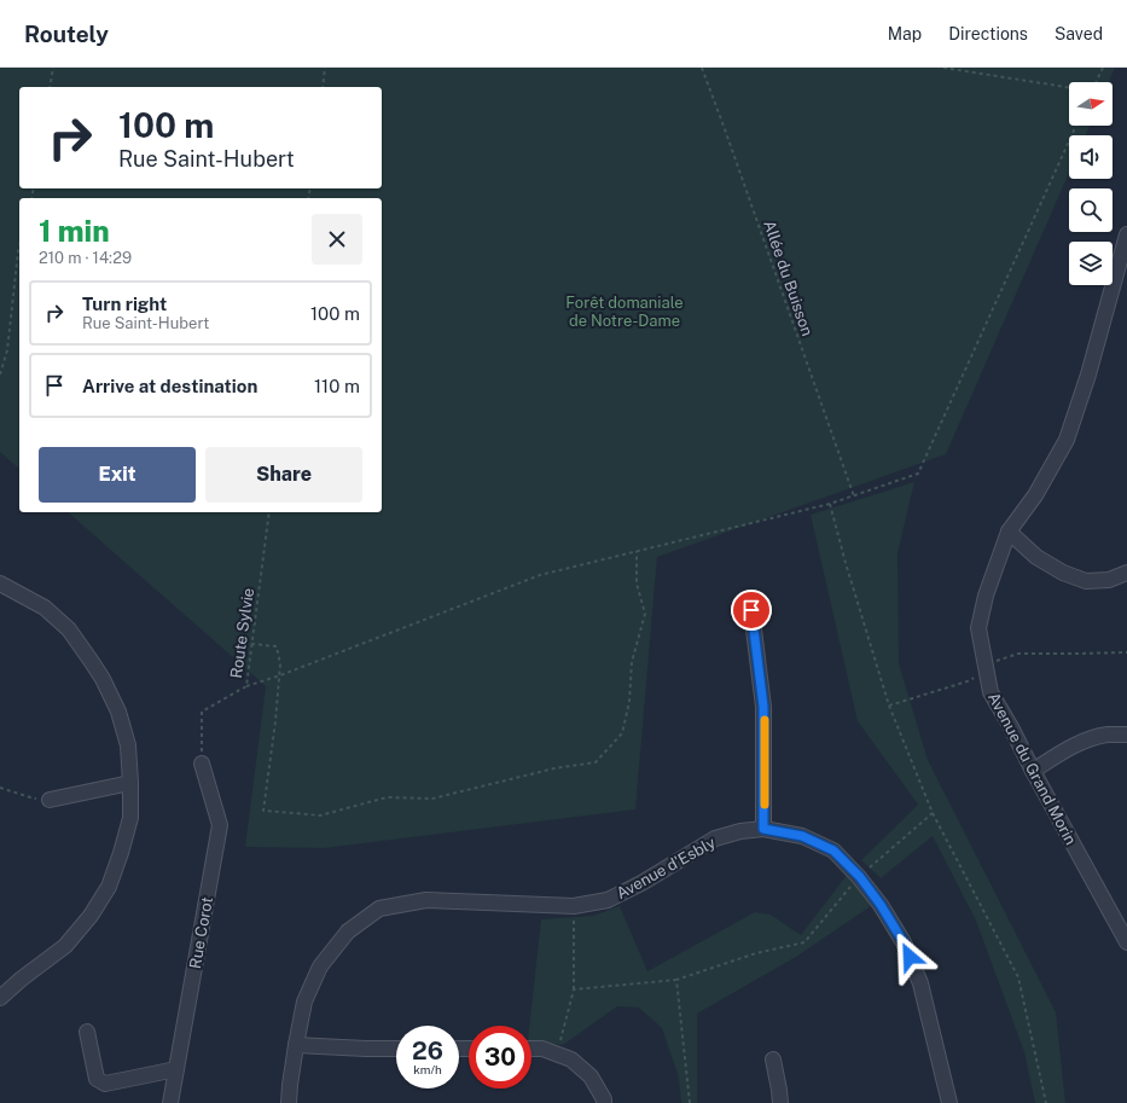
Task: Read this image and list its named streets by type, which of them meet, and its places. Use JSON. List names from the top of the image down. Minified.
{"streets":{"street":["Avenue du Grand Morin","Avenue d'Esbly","Rue Corot"],"path":["Allée du Buisson","Route Sylvie"]},"crossings":[["Route Sylvie","Rue Corot"]],"parks":["Forêt domaniale de Notre-Dame"],"north":"right","page":{"header":"Routely","nav":["Map","Directions","Saved"],"turn":["100 m","Rue Saint-Hubert"],"heading":["1 min","210 m · 14:29"],"list":[{"name":"Turn right","note":"Rue Saint-Hubert","value":"100 m"},{"name":"Arrive at destination","value":"110 m"}],"buttons":["Exit","Share"],"speed":"26 km/h","limit":"30"}}
